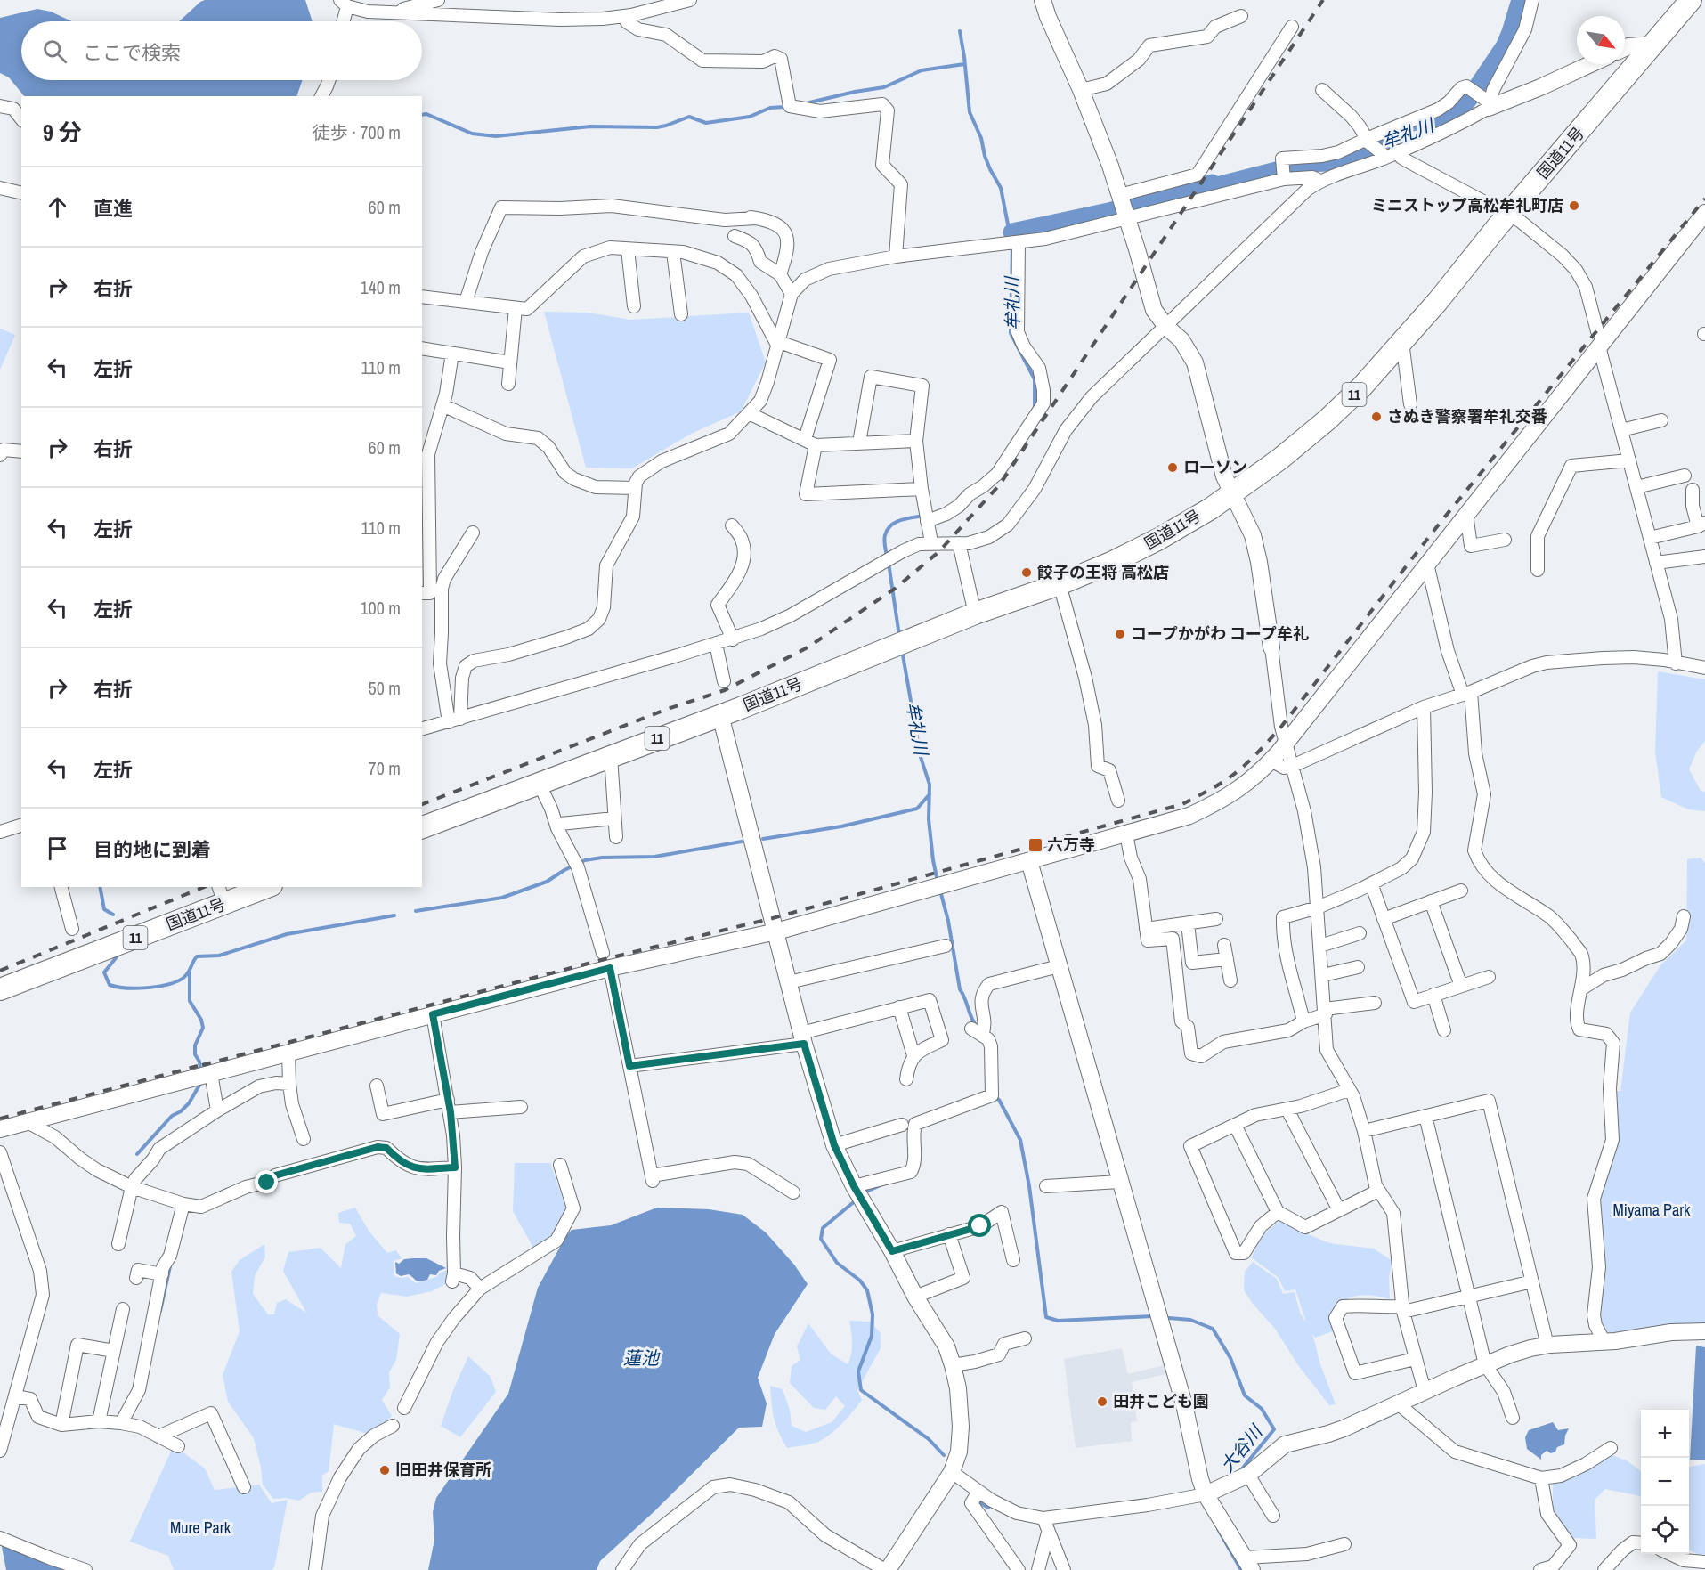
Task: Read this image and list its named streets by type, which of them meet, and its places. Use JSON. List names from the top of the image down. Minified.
{"streets":{"highway":["国道11号","11"]},"water":["牟礼川","蓮池","大谷川"],"parks":["Miyama Park","Mure Park"],"places":{"other":["ミニストップ高松牟礼町店","さぬき警察署牟礼交番","ローソン","餃子の王将 高松店","コープかがわ コープ牟礼","田井こども園","旧田井保育所"],"transit":["六万寺"]},"north":"bottom right","page":{"search":"ここで検索","heading":["9 分","徒歩 · 700 m"],"list":[["直進","60 m"],["右折","140 m"],["左折","110 m"],["右折","60 m"],["左折","110 m"],["左折","100 m"],["右折","50 m"],["左折","70 m"],"目的地に到着"],"map_buttons":["+","−"]}}
